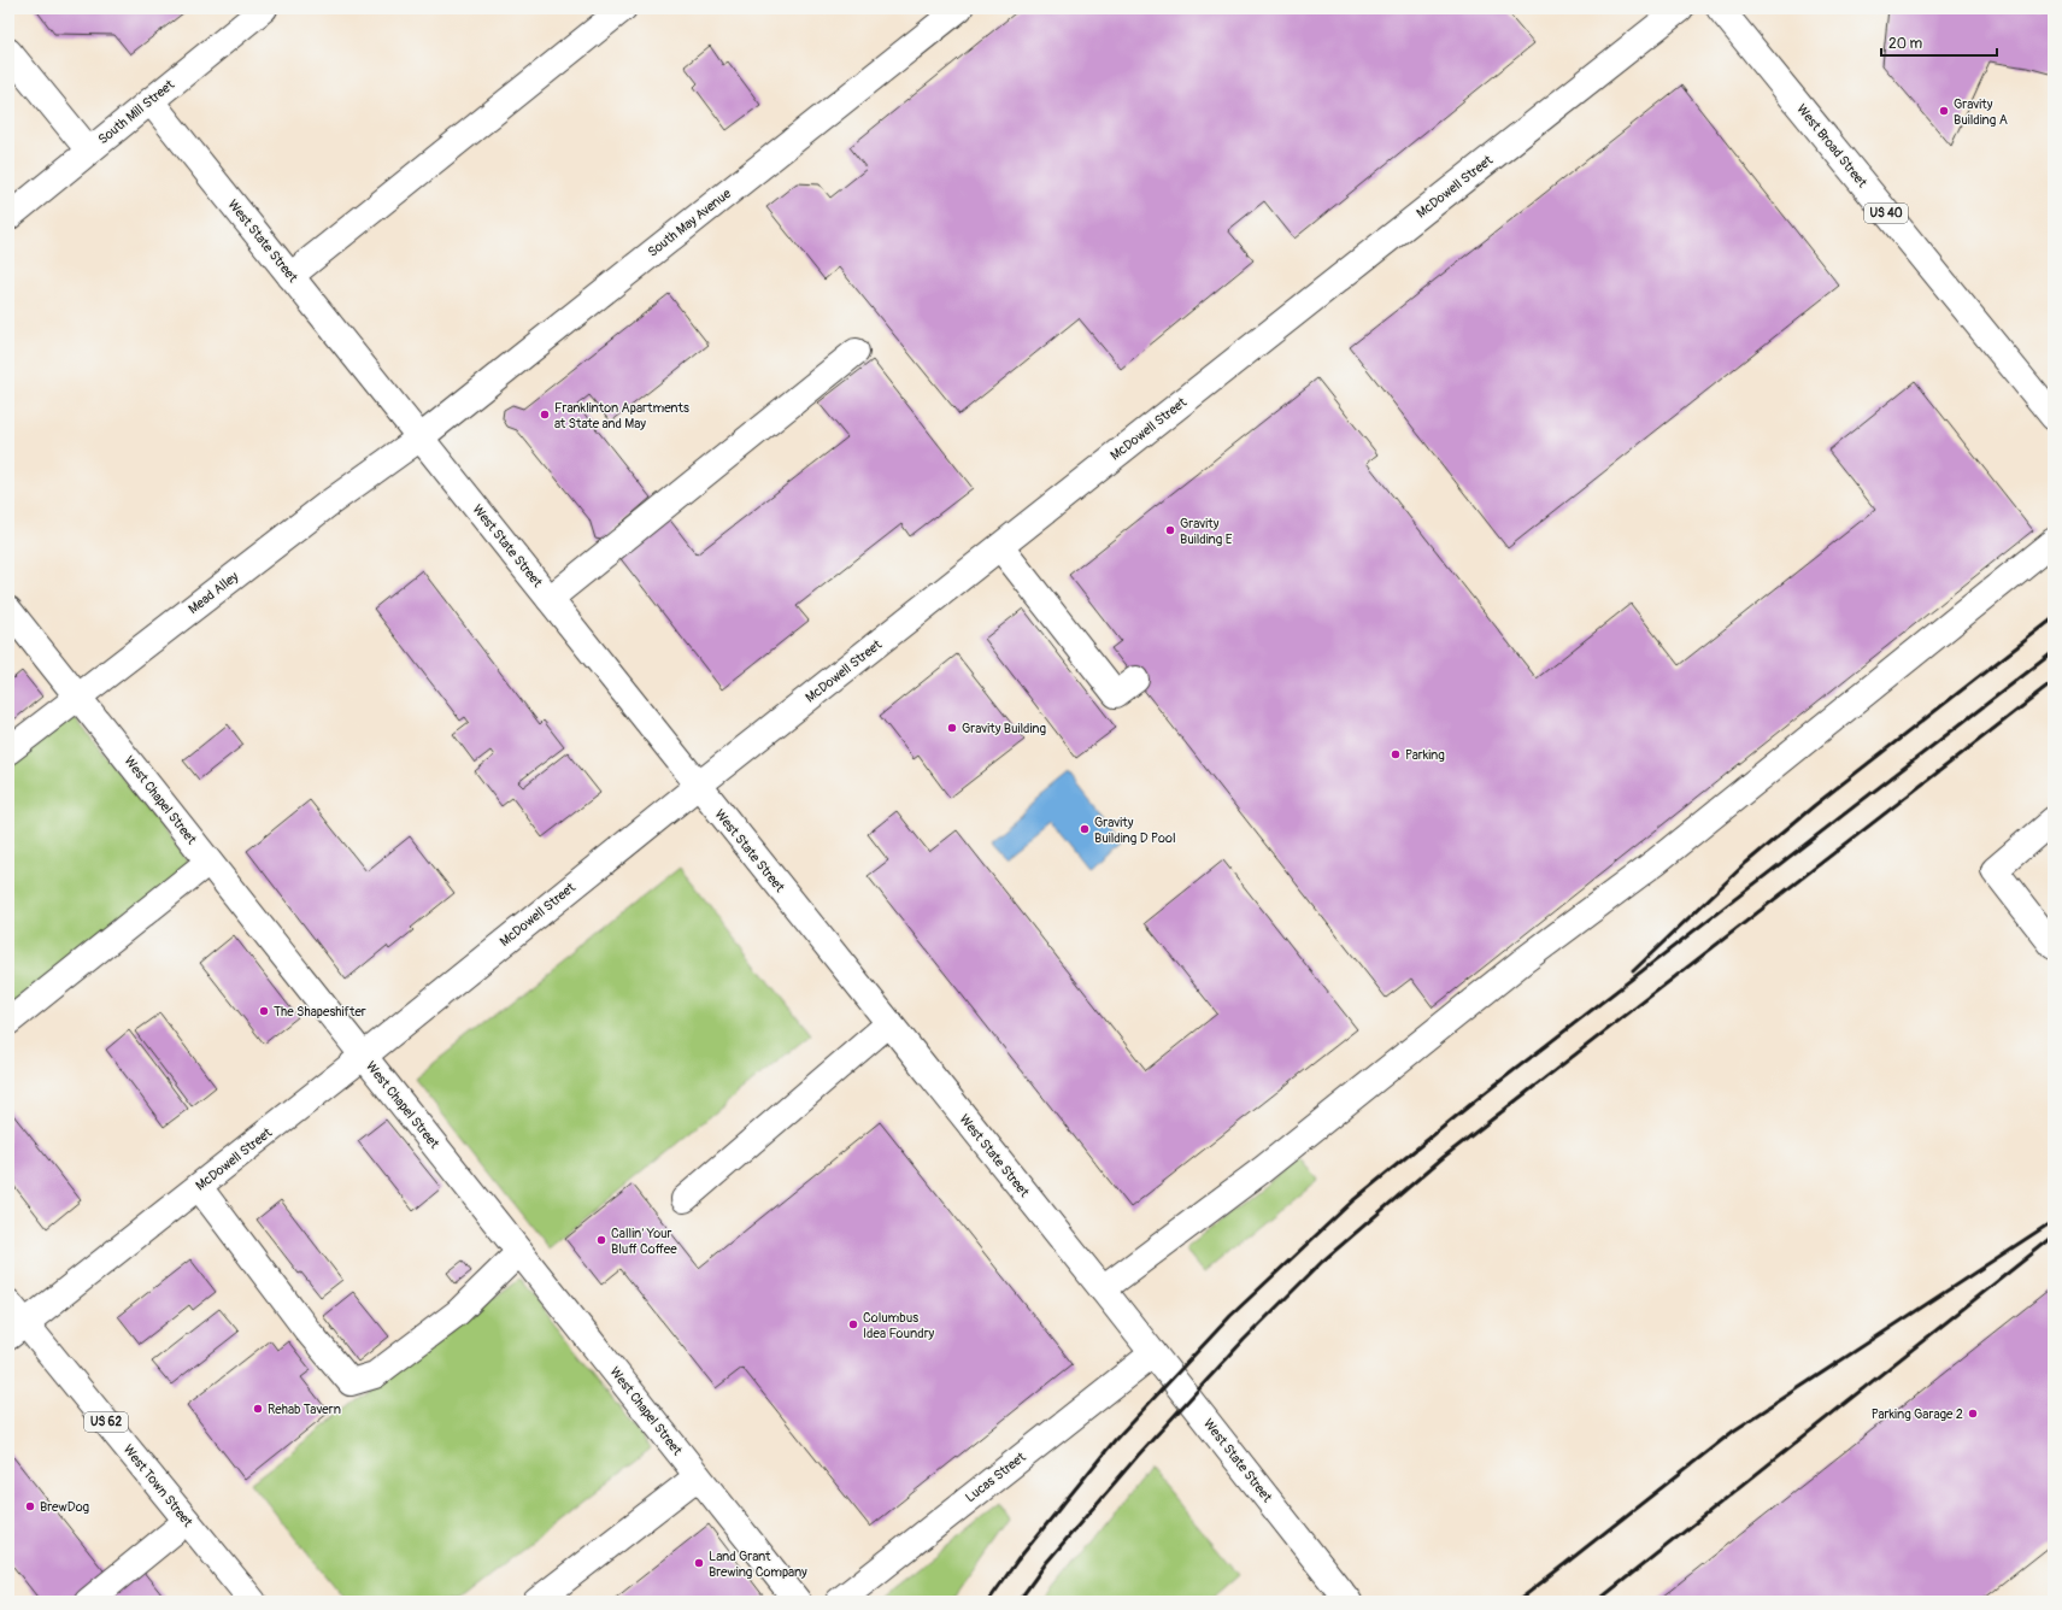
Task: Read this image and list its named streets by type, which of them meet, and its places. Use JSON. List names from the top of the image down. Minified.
{"streets":{"street":["South Mill Street","West Broad Street","McDowell Street","US 40","South May Avenue","West State Street","Mead Alley","West Chapel Street","US 62","Lucas Street","West Town Street"]},"crossings":[["South Mill Street","West State Street"],["McDowell Street","West State Street"],["McDowell Street","West Chapel Street"],["McDowell Street","West Town Street"],["South May Avenue","West State Street"],["South May Avenue","Mead Alley"],["West State Street","Mead Alley"],["West State Street","Lucas Street"],["Mead Alley","West Chapel Street"]],"places":["Gravity Building A","Franklinton Apartments at State and May","Gravity Building E","Gravity Building","Parking","Gravity Building D Pool","The Shapeshifter","Callin' Your Bluff Coffee","Columbus Idea Foundry","Rehab Tavern","Parking Garage 2","BrewDog","Land Grant Brewing Company"],"scale_bar":"20 m"}
